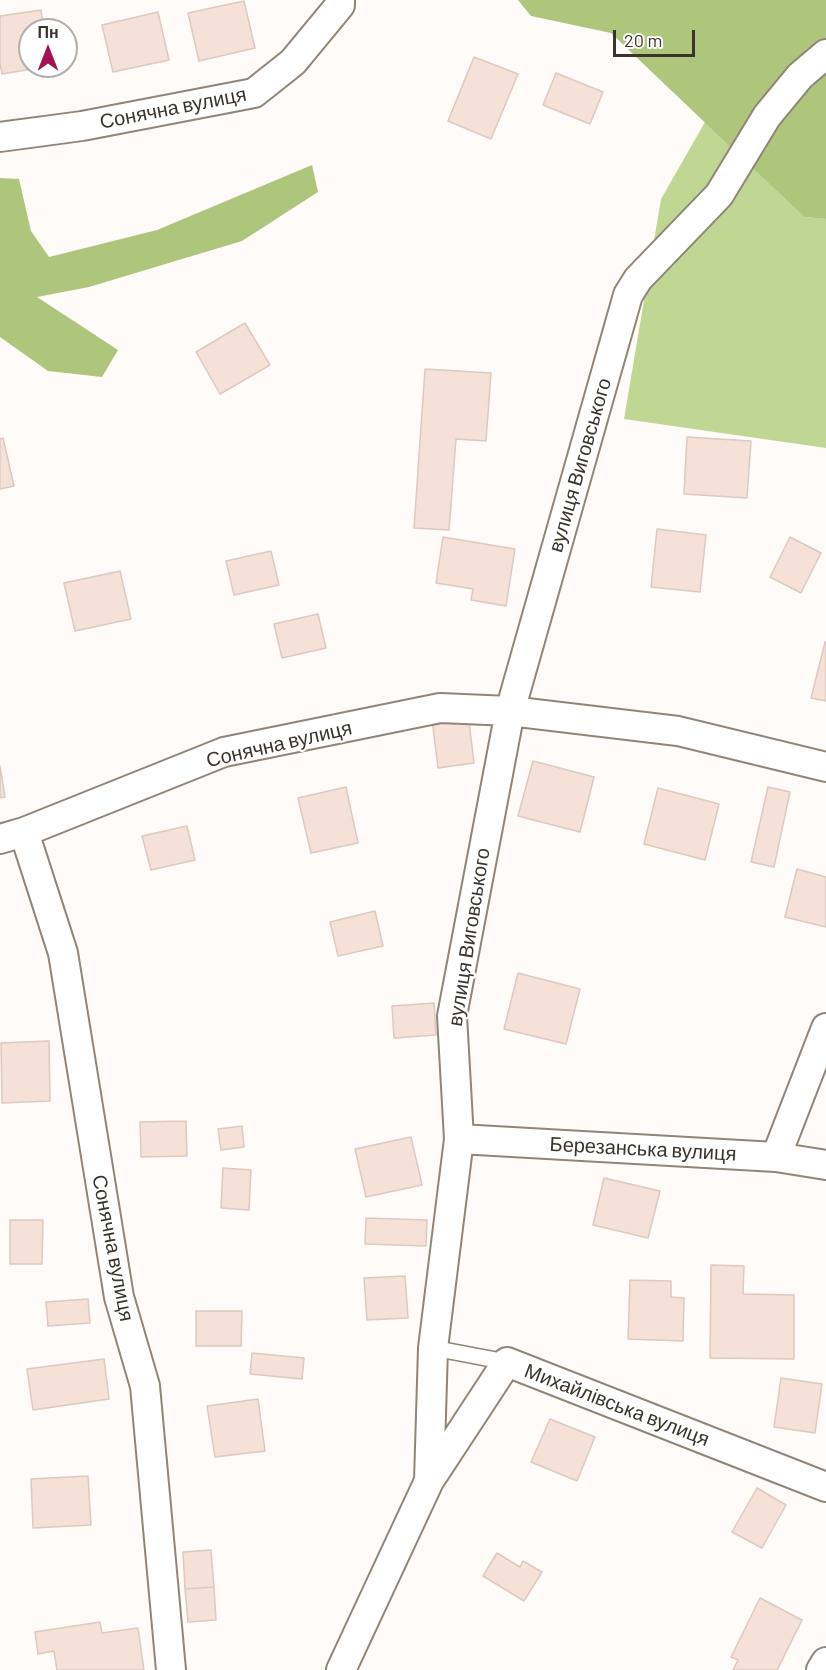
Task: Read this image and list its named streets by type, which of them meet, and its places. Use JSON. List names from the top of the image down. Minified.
{"streets":{"street":["Сонячна вулиця","вулиця Виговського","Березанська вулиця","Михайлівська вулиця"]},"crossings":[["Сонячна вулиця","вулиця Виговського"],["вулиця Виговського","Березанська вулиця"],["вулиця Виговського","Михайлівська вулиця"]],"scale_bar":"20 m","north":"top"}
